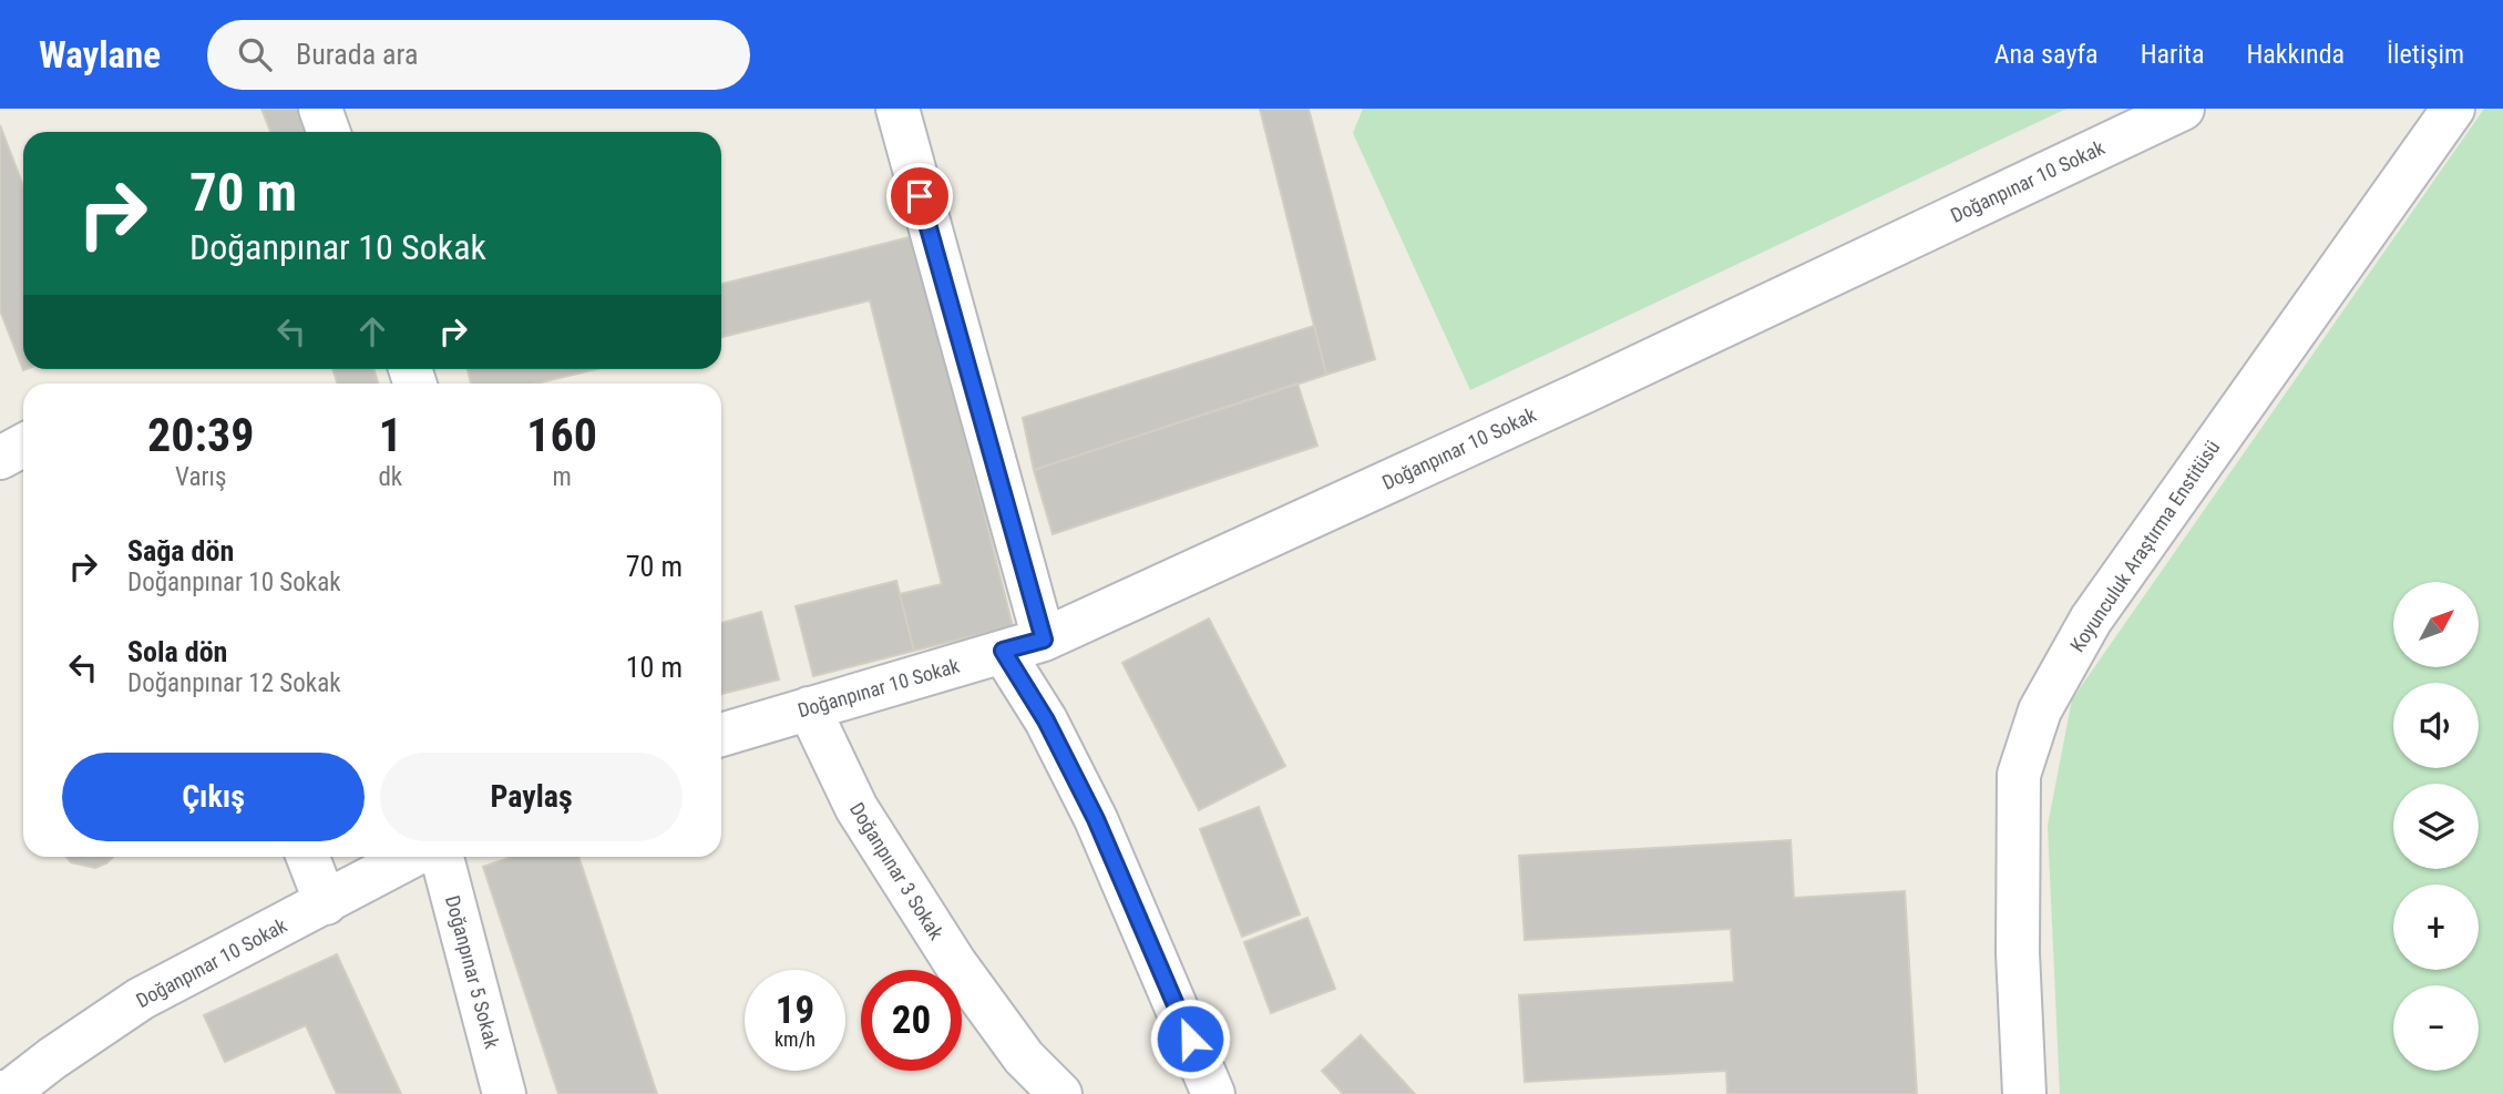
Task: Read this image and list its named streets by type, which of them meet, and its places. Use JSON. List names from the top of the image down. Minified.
{"streets":{"street":["Doğanpınar 10 Sokak","Koyunculuk Araştırma Enstitüsü","Doğanpınar 3 Sokak","Doğanpınar 5 Sokak"]},"crossings":[["Doğanpınar 10 Sokak","Doğanpınar 3 Sokak"]],"north":"top right","page":{"header":"Waylane","search":"Burada ara","nav":["Ana sayfa","Harita","Hakkında","İletişim"],"turn":["70 m","Doğanpınar 10 Sokak"],"eta":["20:39","Varış","1","dk","160","m"],"list":[{"name":"Sağa dön","note":"Doğanpınar 10 Sokak","value":"70 m"},{"name":"Sola dön","note":"Doğanpınar 12 Sokak","value":"10 m"}],"map_buttons":["+","−"],"buttons":["Çıkış","Paylaş"],"speed":"19 km/h","limit":"20"}}
